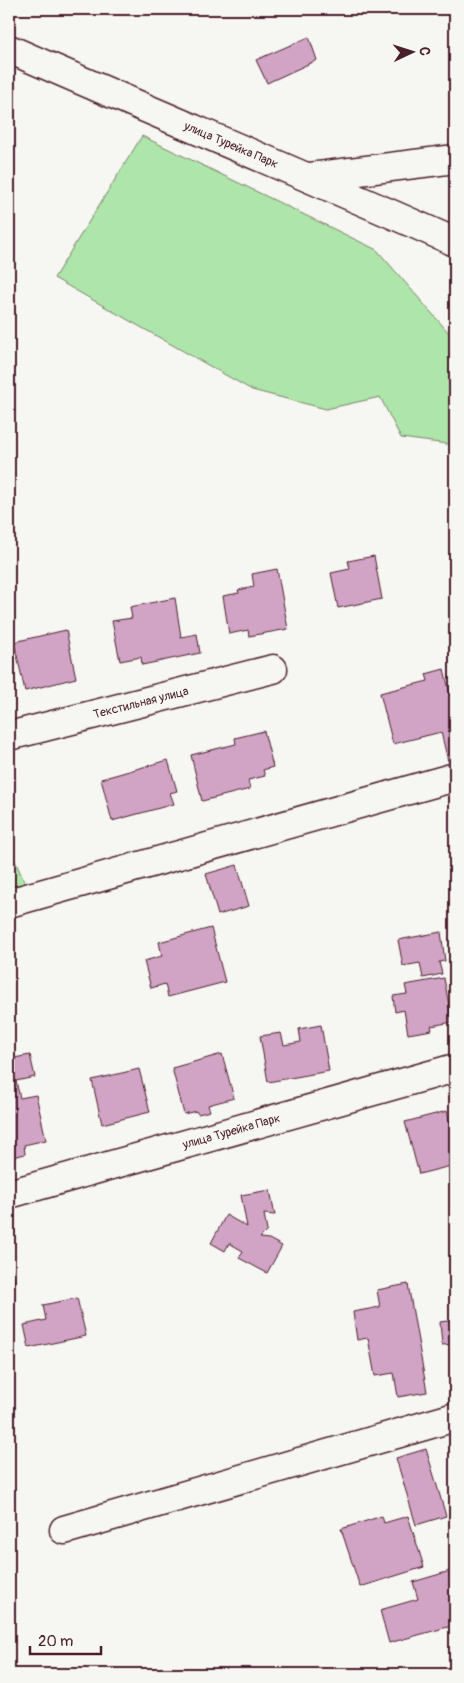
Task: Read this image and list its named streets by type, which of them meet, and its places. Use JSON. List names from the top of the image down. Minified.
{"streets":{"street":["улица Турейка Парк","Текстильная улица"]},"scale_bar":"20 m","north":"right"}
